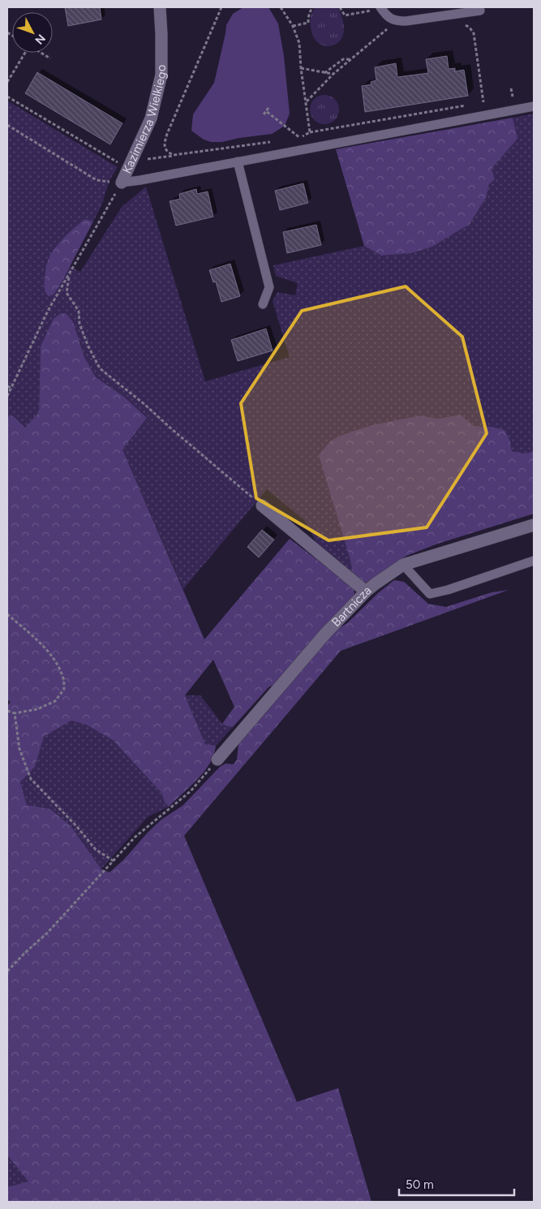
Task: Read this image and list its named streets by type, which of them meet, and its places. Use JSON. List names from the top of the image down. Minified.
{"streets":{"street":["Kazimierza Wielkiego","Bartnicza"]},"scale_bar":"50 m","north":"bottom right"}
